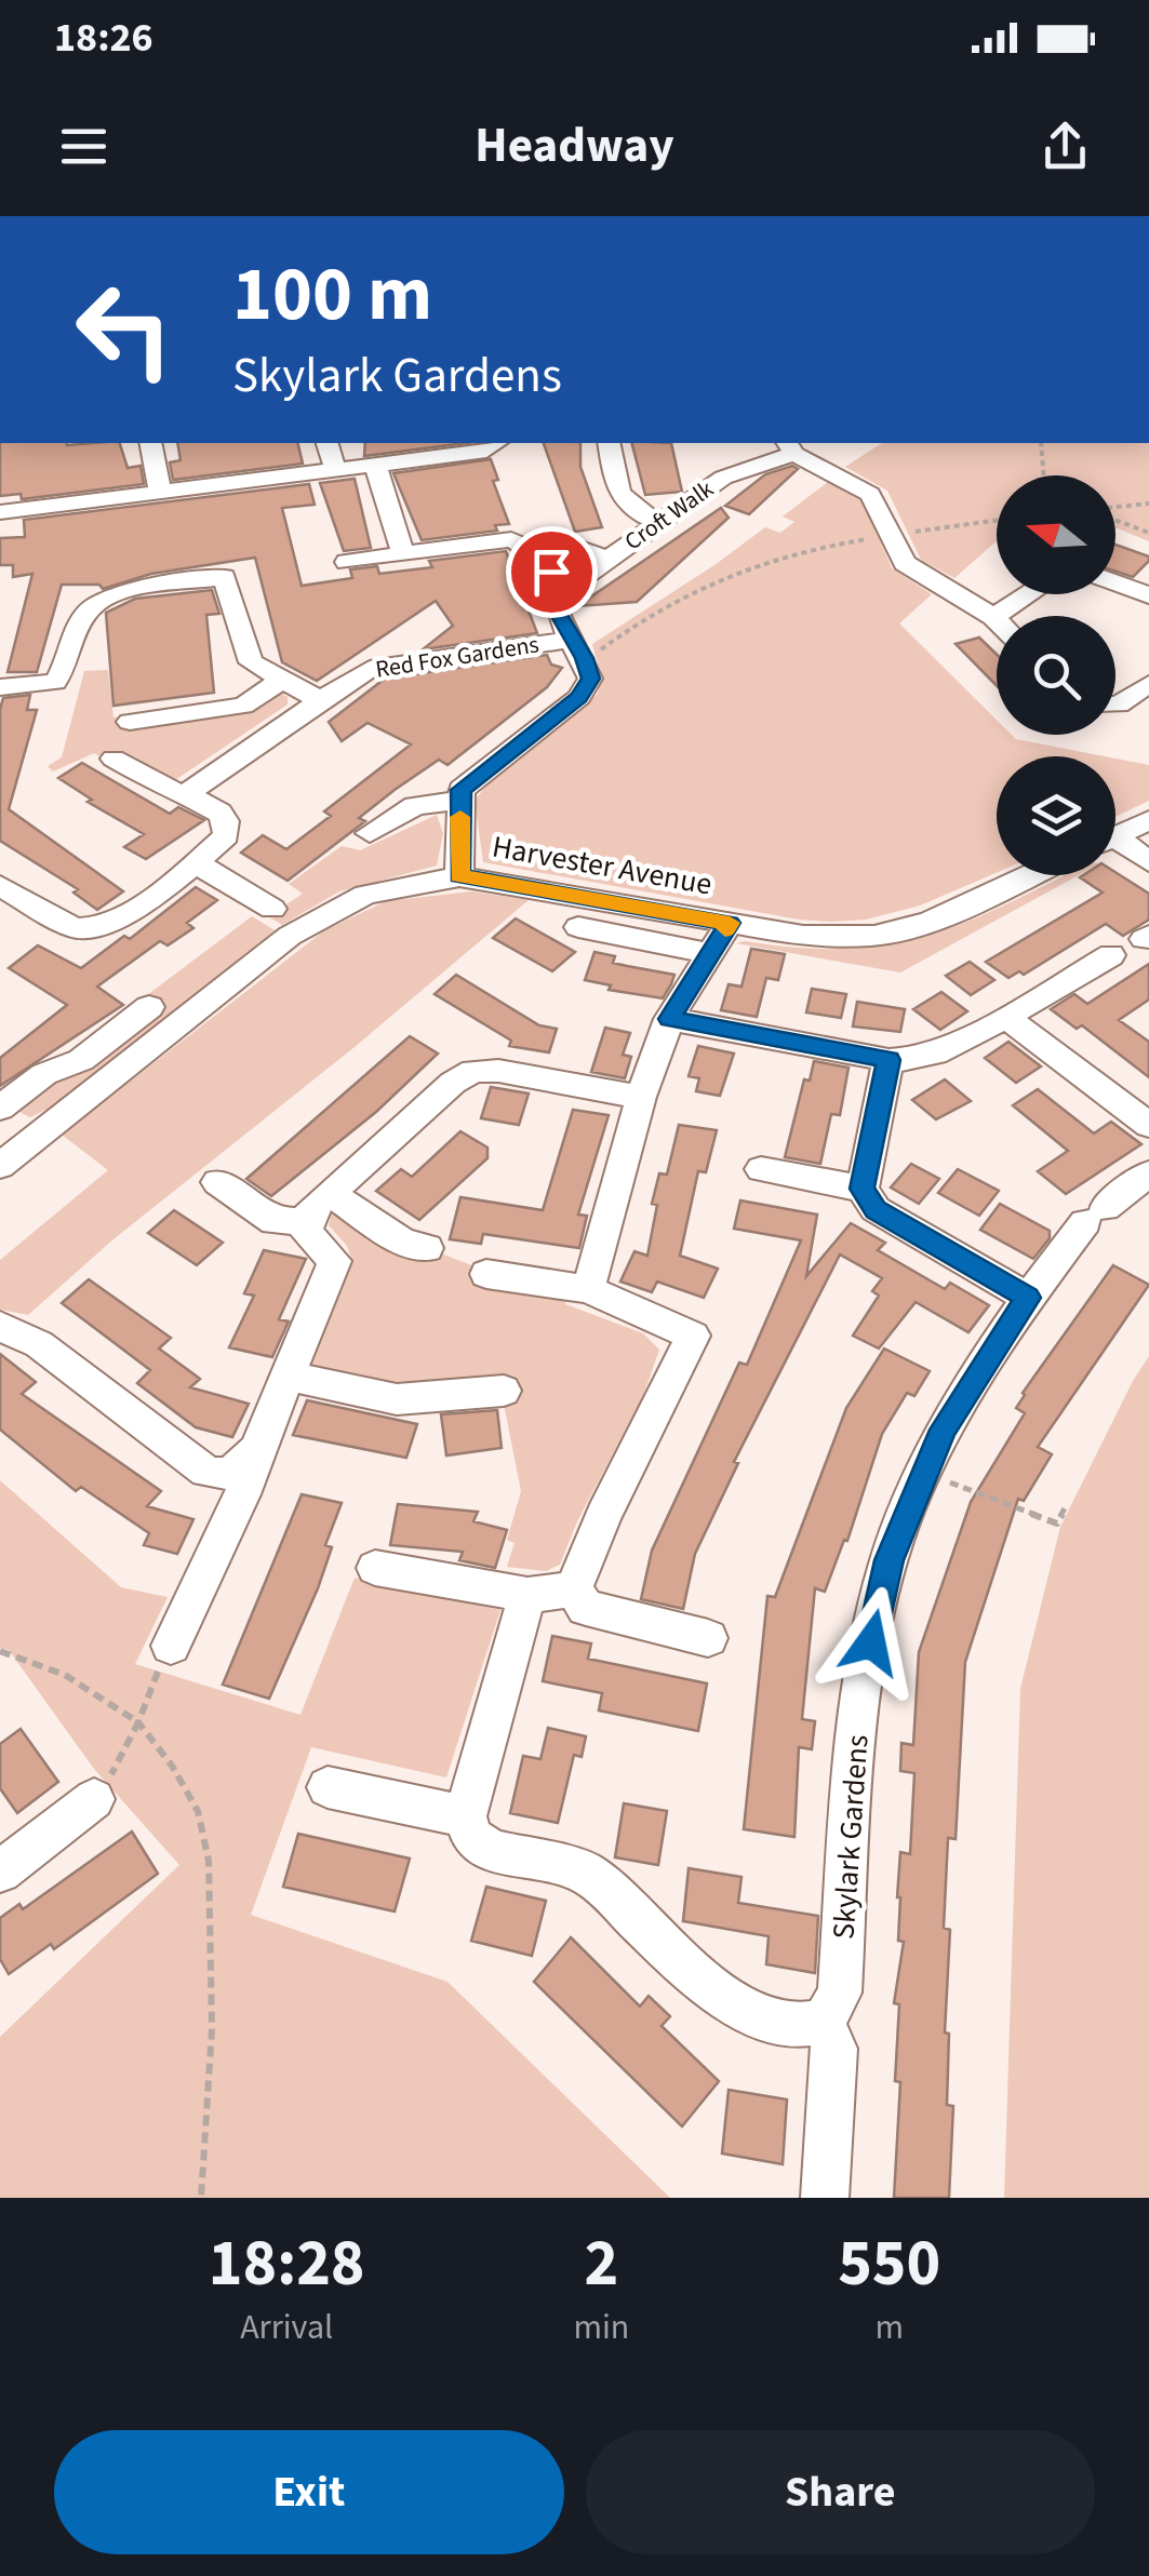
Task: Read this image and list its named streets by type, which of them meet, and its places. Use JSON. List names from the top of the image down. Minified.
{"streets":{"street":["Croft Walk","Red Fox Gardens","Harvester Avenue","Skylark Gardens"]},"north":"left","page":{"status":"18:26","header":"Headway","turn":["100 m","Skylark Gardens"],"eta":["18:28","Arrival","2","min","550","m"],"buttons":["Exit","Share"]}}
